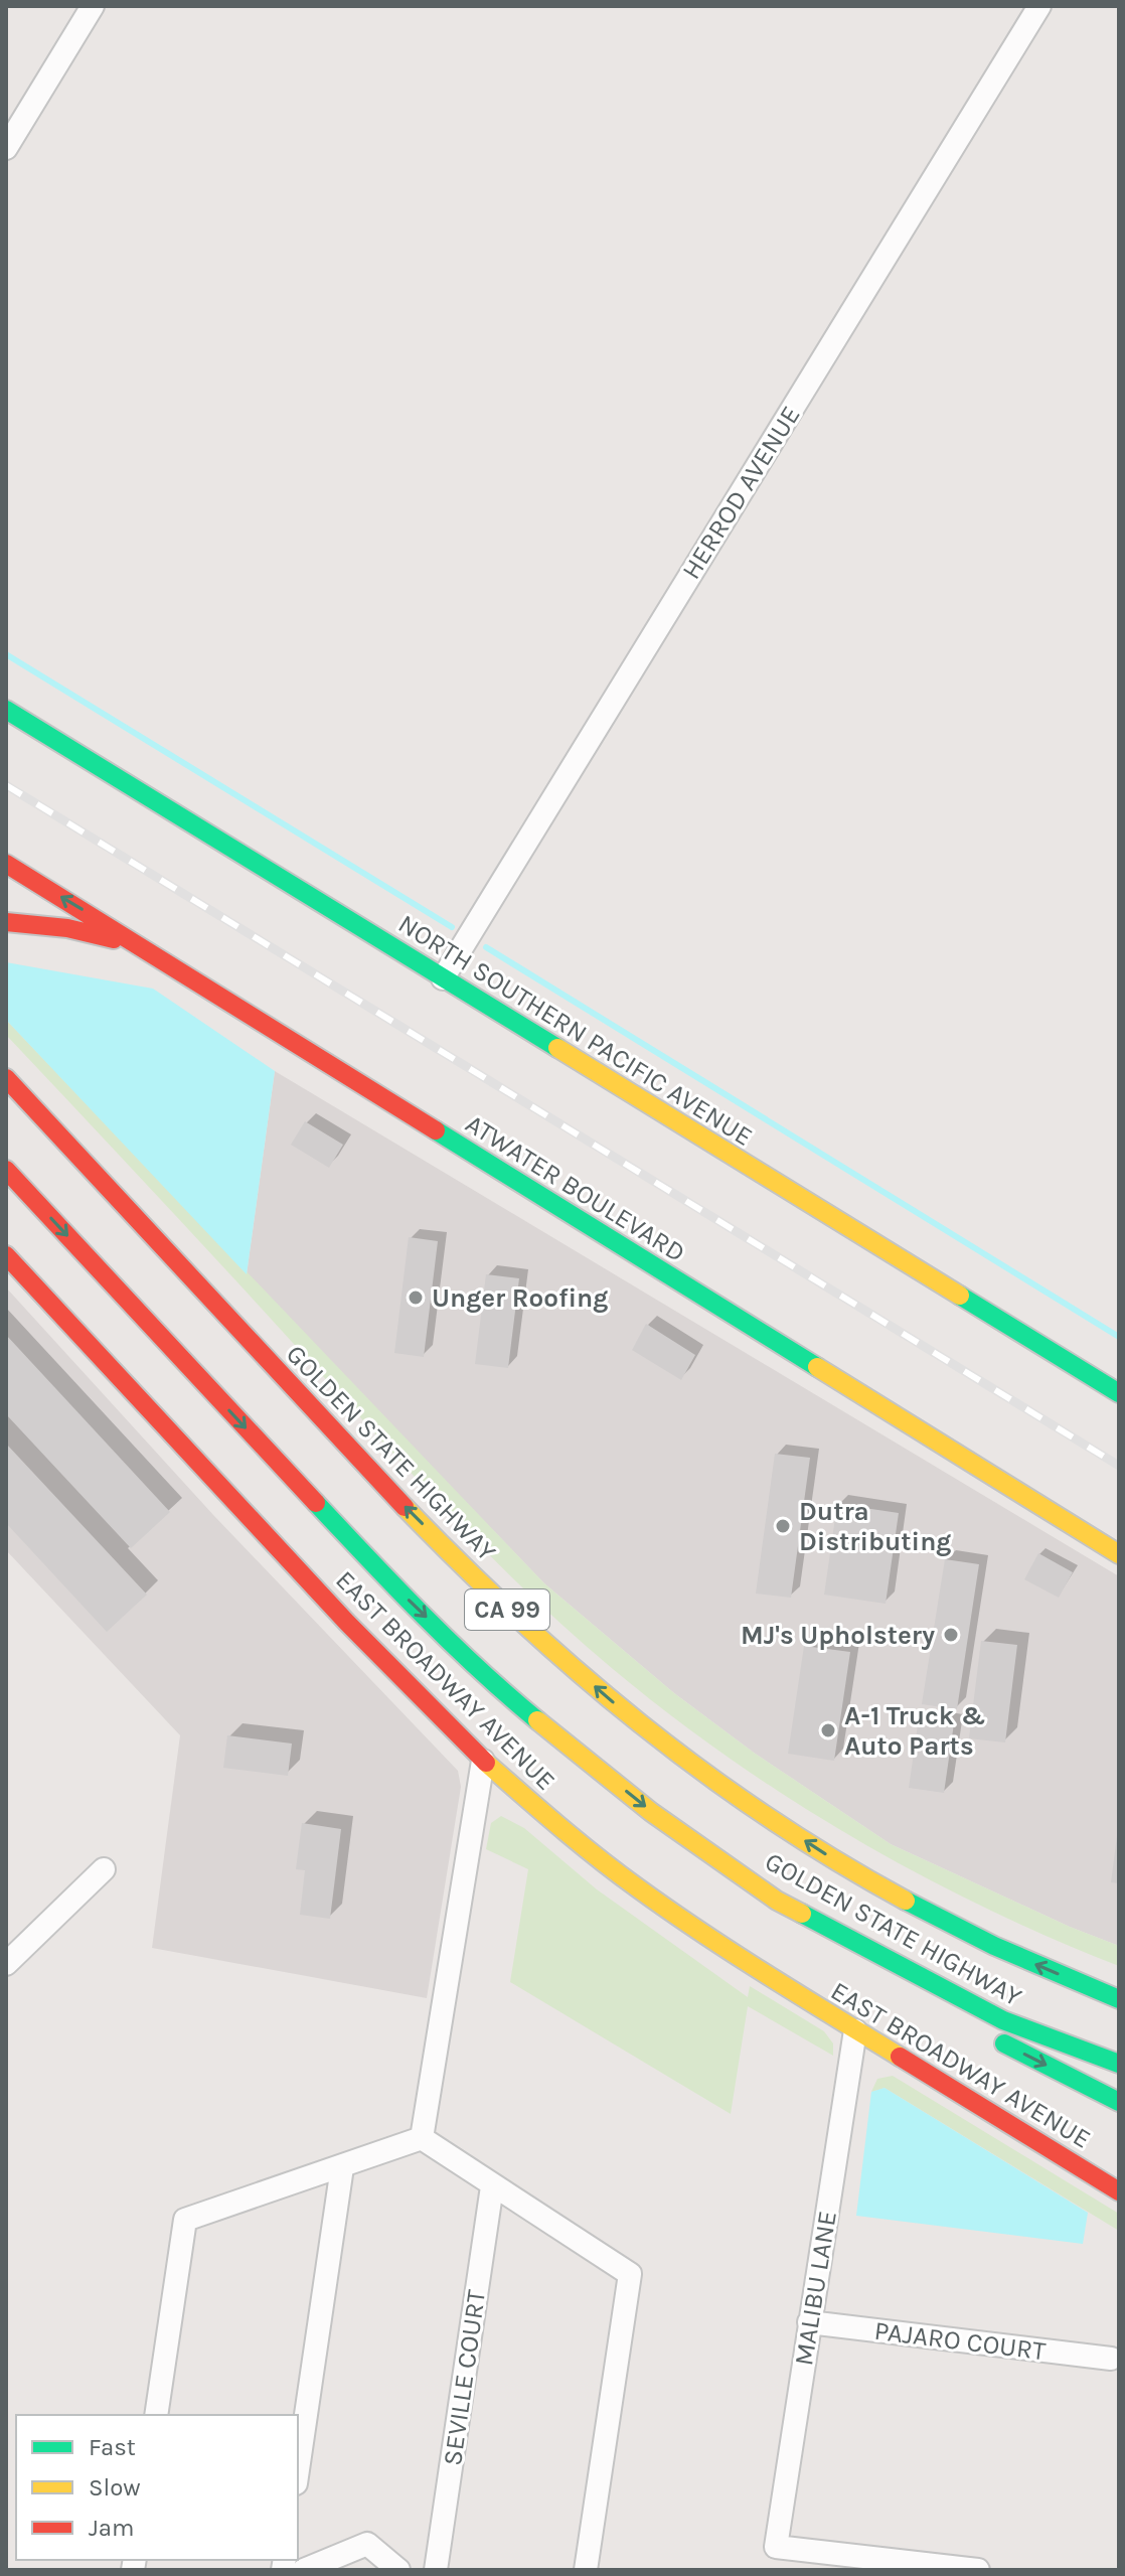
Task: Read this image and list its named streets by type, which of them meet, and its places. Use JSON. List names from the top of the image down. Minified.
{"streets":{"main road":["NORTH SOUTHERN PACIFIC AVENUE","ATWATER BOULEVARD","GOLDEN STATE HIGHWAY","CA 99","EAST BROADWAY AVENUE"],"street":["HERROD AVENUE","MALIBU LANE","PAJARO COURT","SEVILLE COURT"]},"crossings":[["HERROD AVENUE","NORTH SOUTHERN PACIFIC AVENUE"],["EAST BROADWAY AVENUE","MALIBU LANE"],["MALIBU LANE","PAJARO COURT"]],"places":["Unger Roofing","Dutra Distributing","MJ's Upholstery","A-1 Truck & Auto Parts"],"legend":["Fast","Slow","Jam"]}
